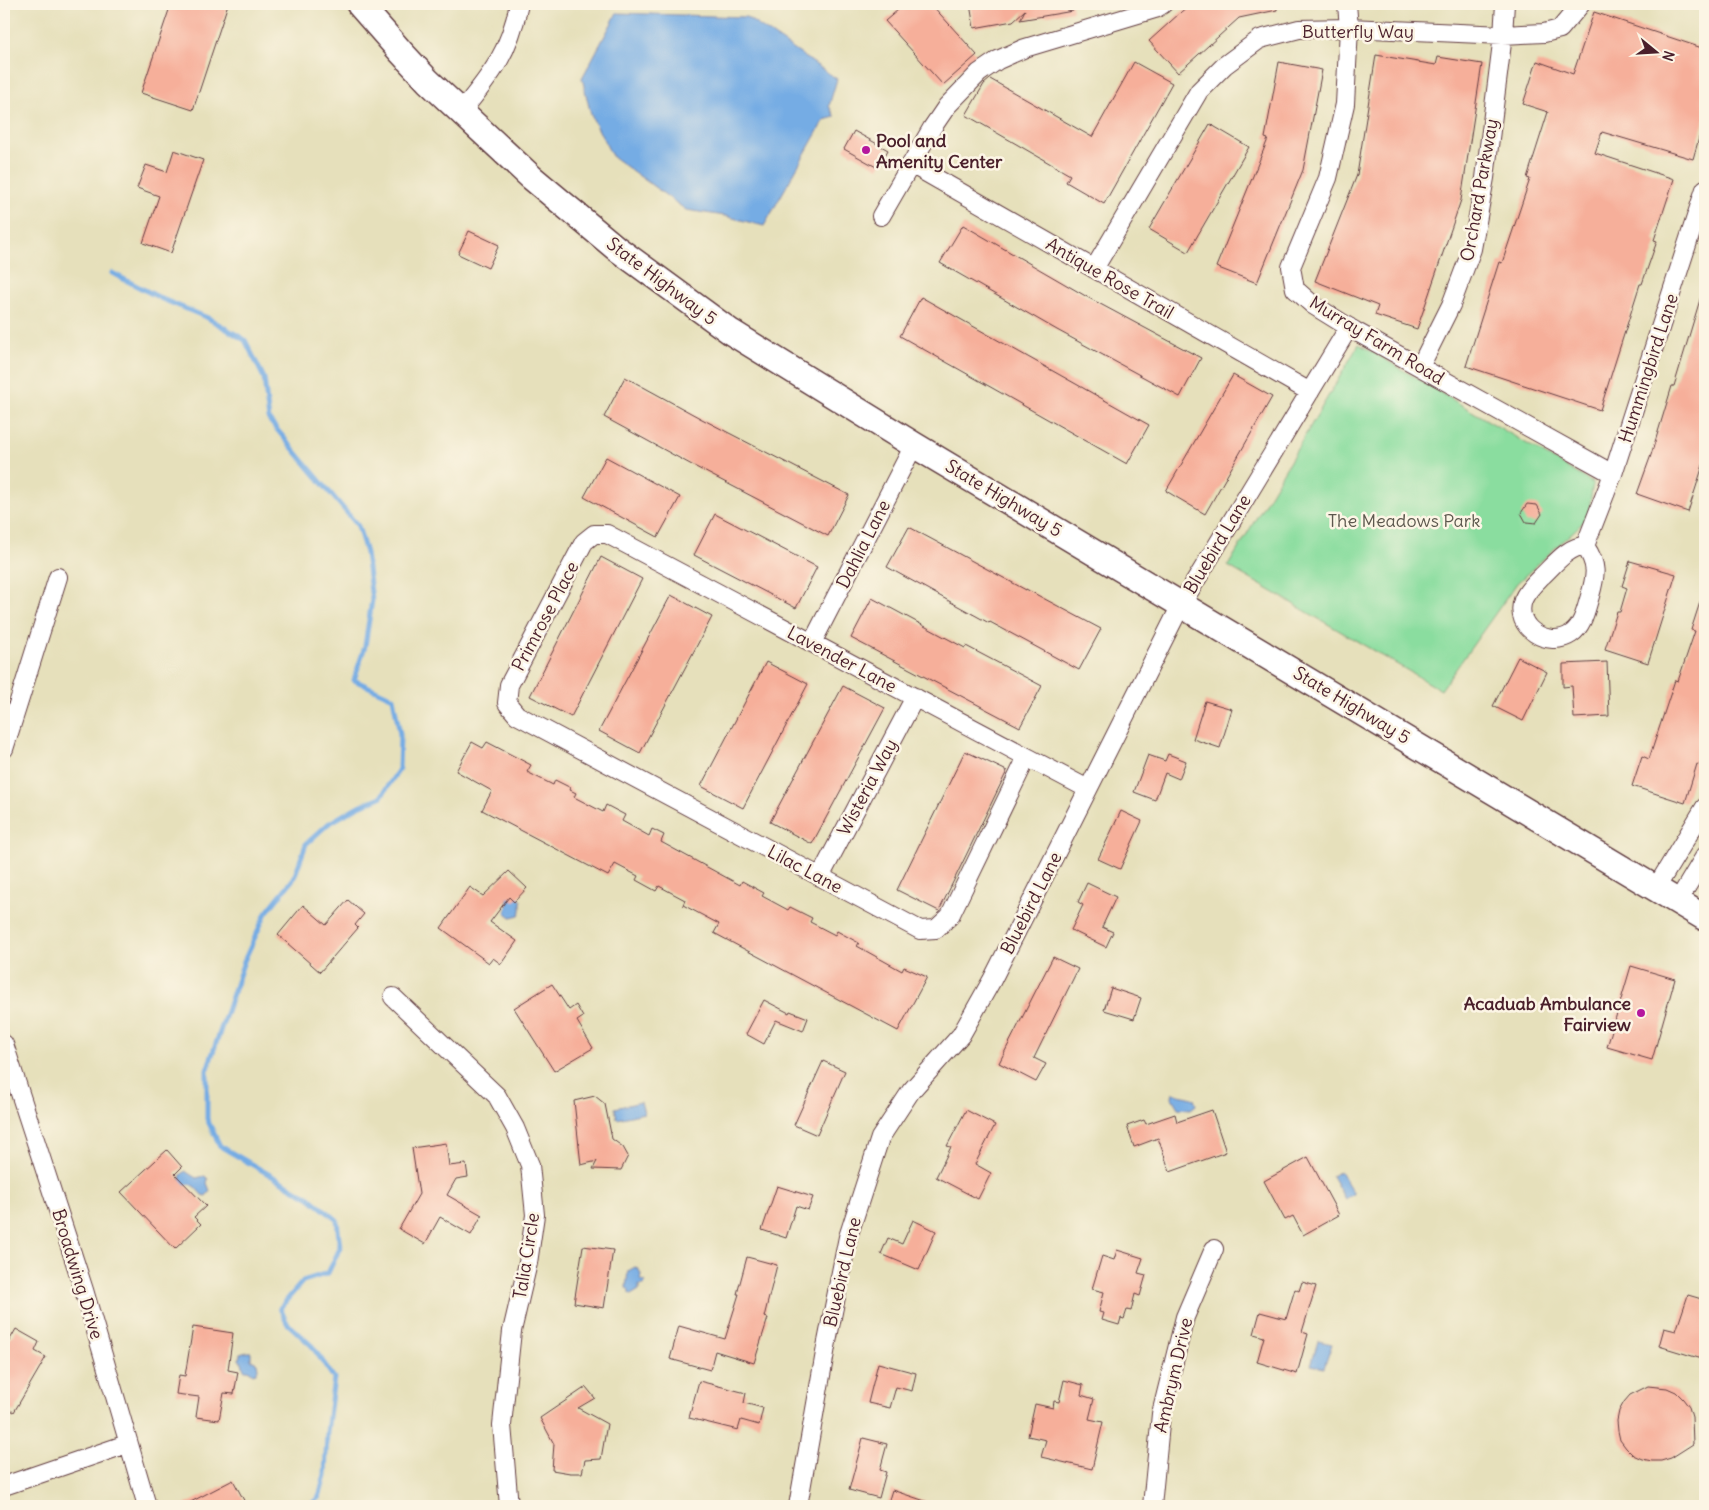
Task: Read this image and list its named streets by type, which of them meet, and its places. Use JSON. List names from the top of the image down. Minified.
{"streets":{"main road":["State Highway 5"],"street":["Butterfly Way","Orchard Parkway","Antique Rose Trail","Murray Farm Road","Hummingbird Lane","Dahlia Lane","Bluebird Lane","Primrose Place","Lavender Lane","Wisteria Way","Lilac Lane","Talia Circle","Broadwing Drive","Ambrym Drive"]},"crossings":[["Butterfly Way","Orchard Parkway"],["Butterfly Way","Antique Rose Trail"],["Butterfly Way","Murray Farm Road"],["Orchard Parkway","Murray Farm Road"],["Antique Rose Trail","Bluebird Lane"],["State Highway 5","Dahlia Lane"],["State Highway 5","Bluebird Lane"],["Murray Farm Road","Hummingbird Lane"],["Murray Farm Road","Bluebird Lane"],["Dahlia Lane","Lavender Lane"],["Bluebird Lane","Lavender Lane"],["Primrose Place","Lavender Lane"],["Primrose Place","Lilac Lane"],["Lavender Lane","Wisteria Way"],["Lavender Lane","Lilac Lane"],["Wisteria Way","Lilac Lane"]],"parks":["The Meadows Park"],"places":["Pool and Amenity Center","Acaduab Ambulance Fairview"],"north":"right"}
